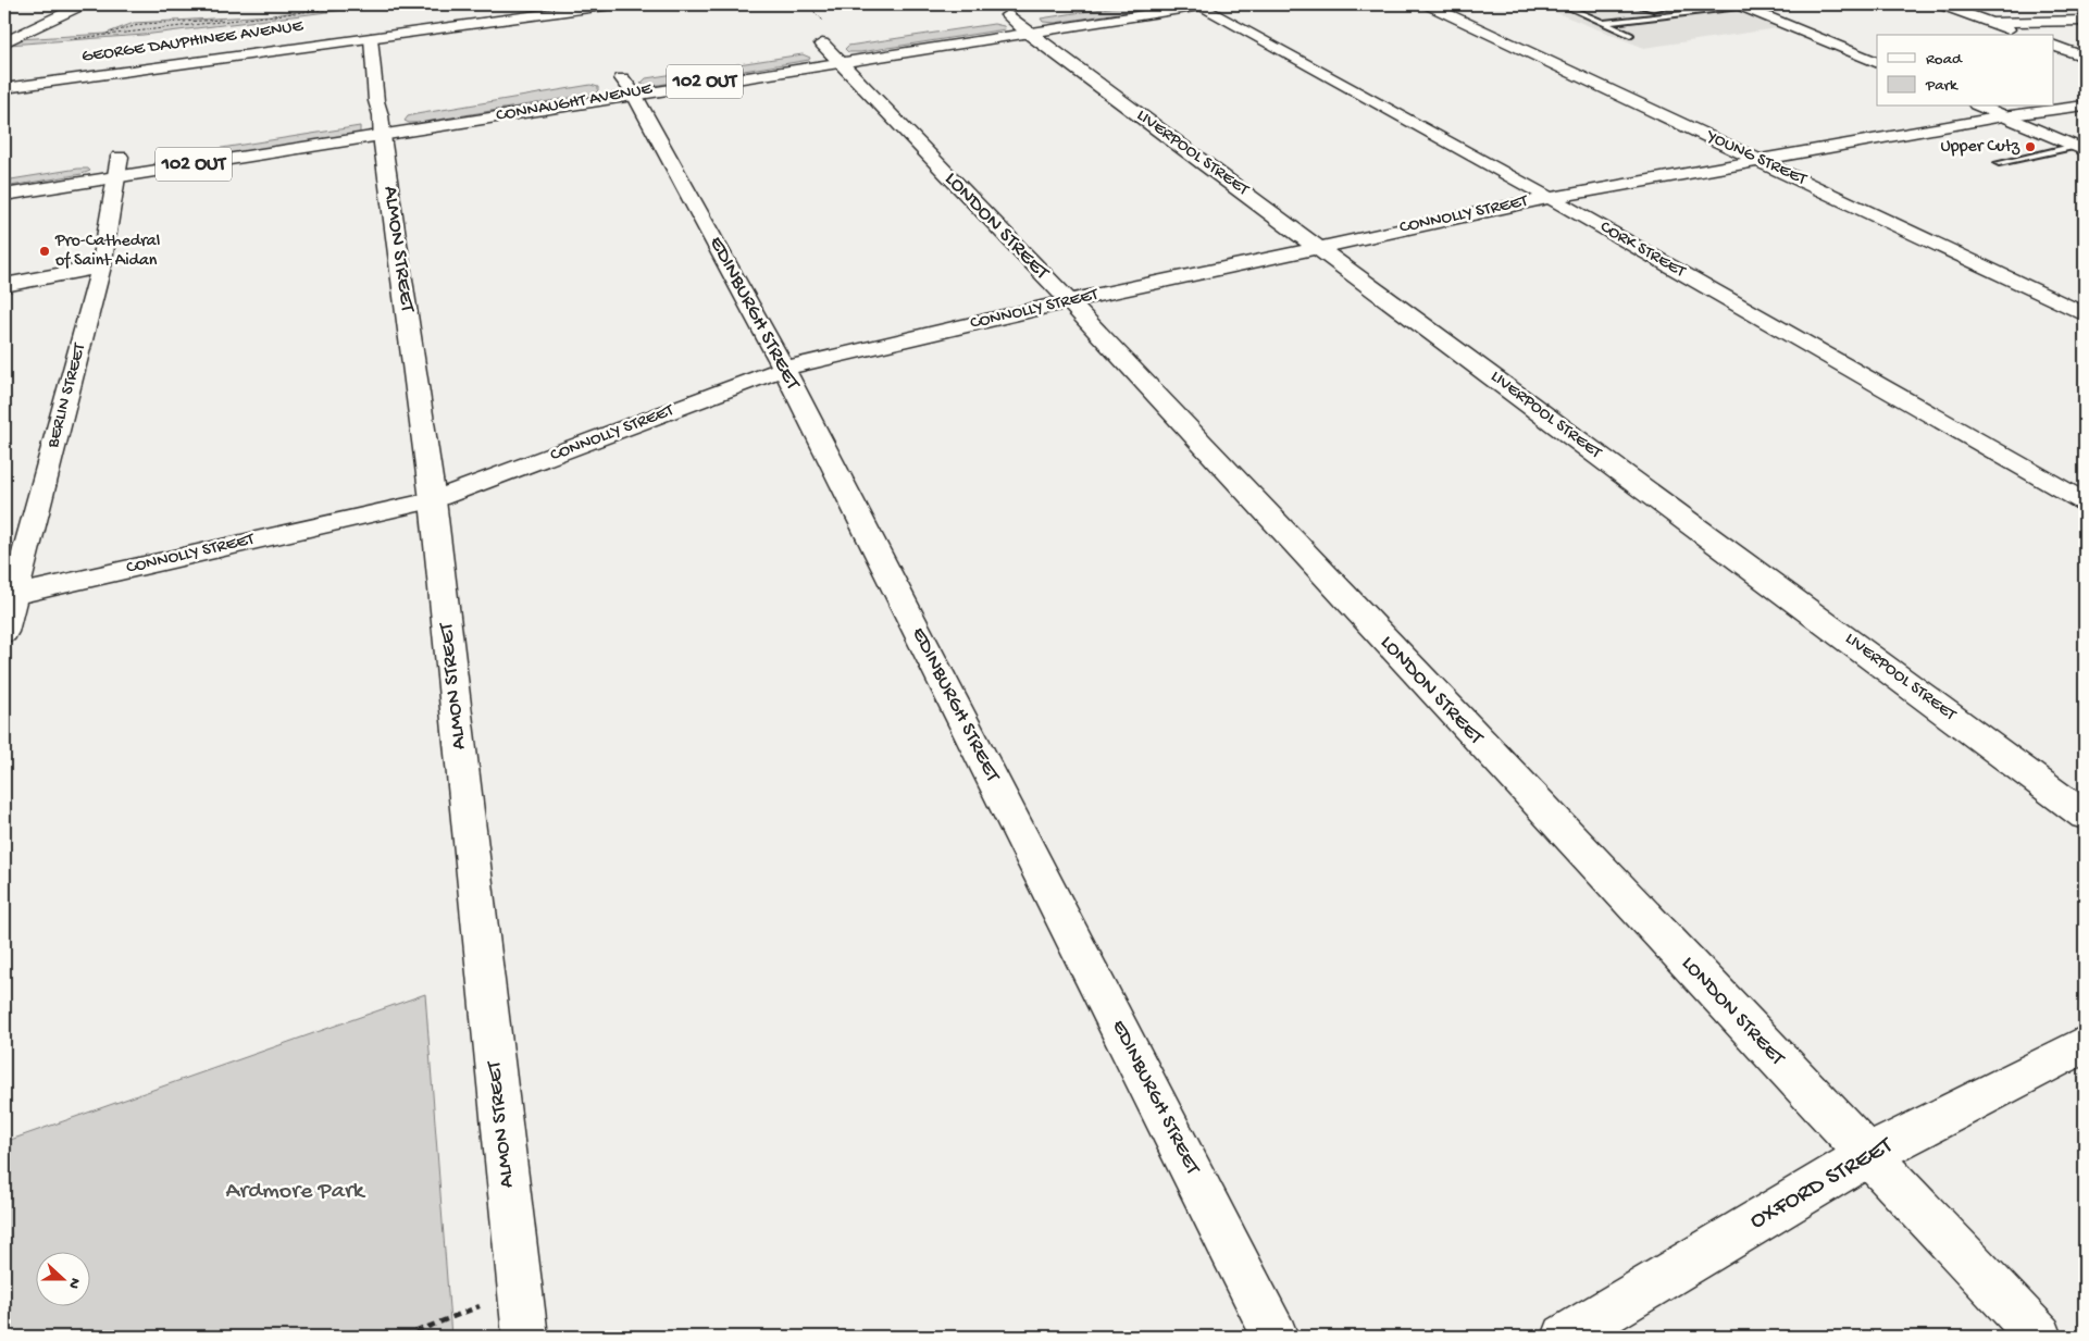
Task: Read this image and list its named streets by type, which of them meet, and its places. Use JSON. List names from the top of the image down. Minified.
{"streets":{"street":["GEORGE DAUPHINEE AVENUE","102 OUT","CONNAUGHT AVENUE","LIVERPOOL STREET","YOUNG STREET","CONNOLLY STREET","LONDON STREET","ALMON STREET","CORK STREET","EDINBURGH STREET","BERLIN STREET","OXFORD STREET"]},"crossings":[["GEORGE DAUPHINEE AVENUE","ALMON STREET"],["CONNAUGHT AVENUE","LIVERPOOL STREET"],["CONNAUGHT AVENUE","LONDON STREET"],["CONNAUGHT AVENUE","ALMON STREET"],["CONNAUGHT AVENUE","CORK STREET"],["CONNAUGHT AVENUE","EDINBURGH STREET"],["CONNAUGHT AVENUE","BERLIN STREET"],["LIVERPOOL STREET","CONNOLLY STREET"],["YOUNG STREET","CONNOLLY STREET"],["CONNOLLY STREET","LONDON STREET"],["CONNOLLY STREET","ALMON STREET"],["CONNOLLY STREET","CORK STREET"],["CONNOLLY STREET","EDINBURGH STREET"],["CONNOLLY STREET","BERLIN STREET"],["LONDON STREET","OXFORD STREET"]],"parks":["Ardmore Park"],"places":["Upper Cutz","Pro-Cathedral of Saint Aidan"],"legend":["Road","Park"],"north":"right"}
